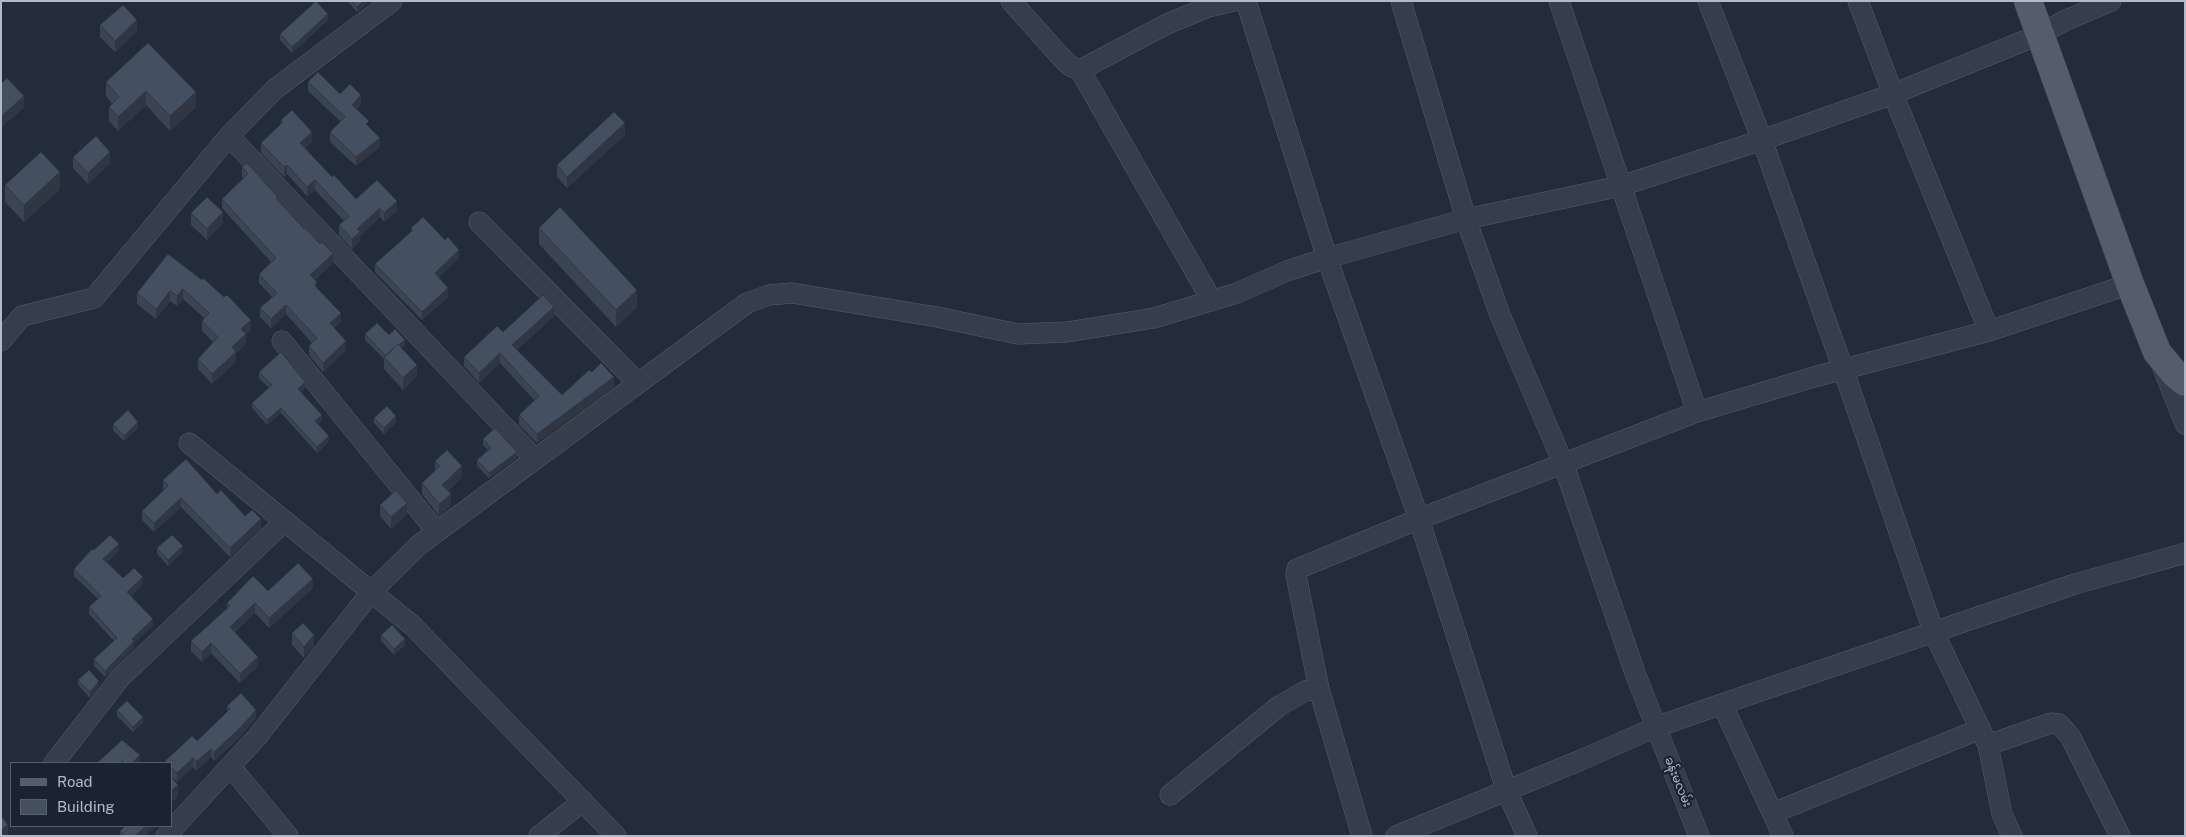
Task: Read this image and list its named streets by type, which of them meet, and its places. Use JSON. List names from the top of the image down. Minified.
{"streets":{"street":["ခန်းမလမ်း"]},"legend":["Road","Building"]}
